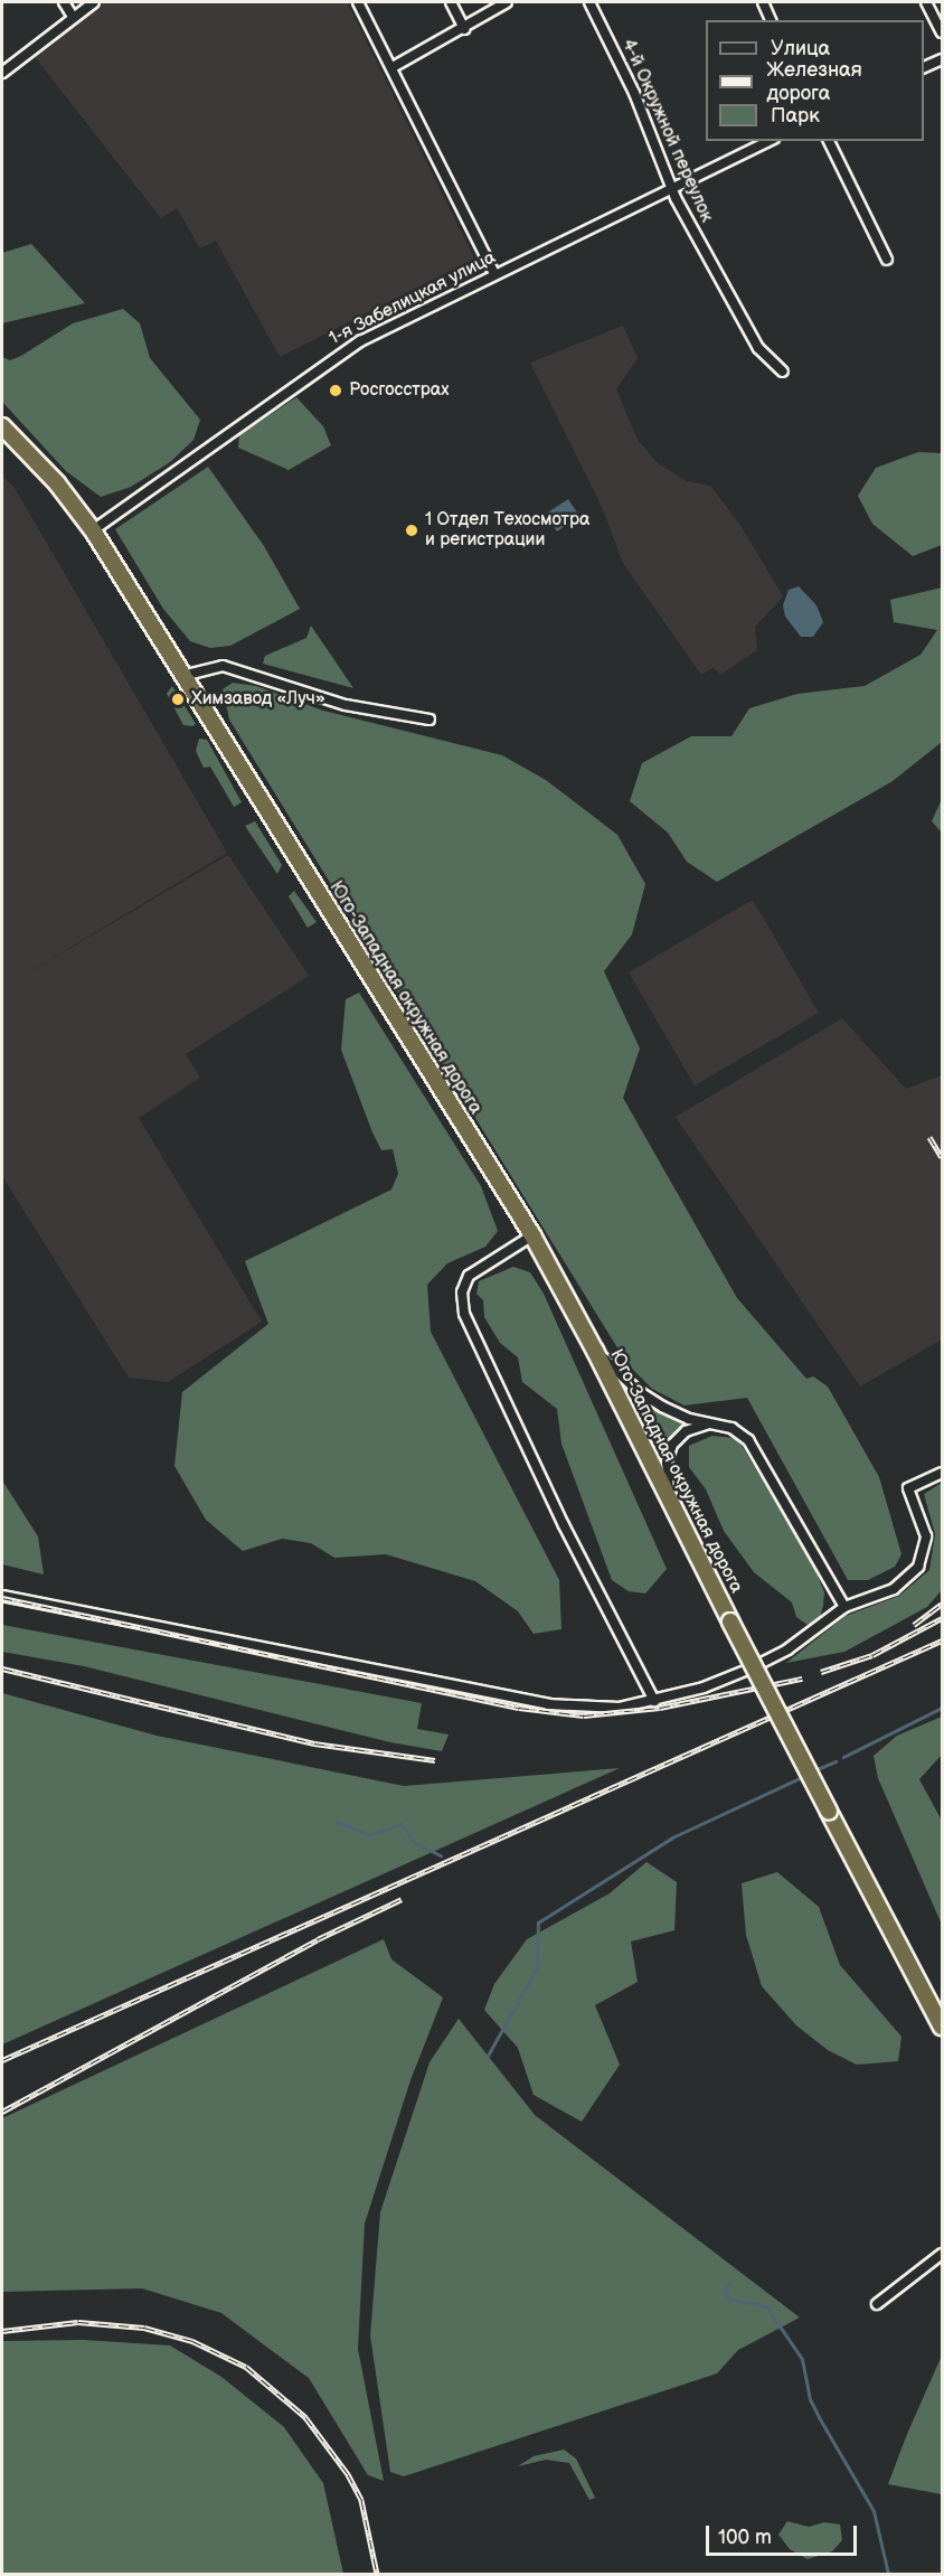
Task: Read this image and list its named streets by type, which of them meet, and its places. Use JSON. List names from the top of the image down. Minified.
{"streets":{"highway":["Юго-Западная окружная дорога"],"street":["4-й Окружной переулок","1-я Забелицкая улица"]},"crossings":[["4-й Окружной переулок","1-я Забелицкая улица"],["1-я Забелицкая улица","Юго-Западная окружная дорога"]],"places":["Росгосстрах","1 Отдел Техосмотра и регистрации","Химзавод «Луч»"],"legend":["Улица","Железная дорога","Парк"],"scale_bar":"100 m"}
